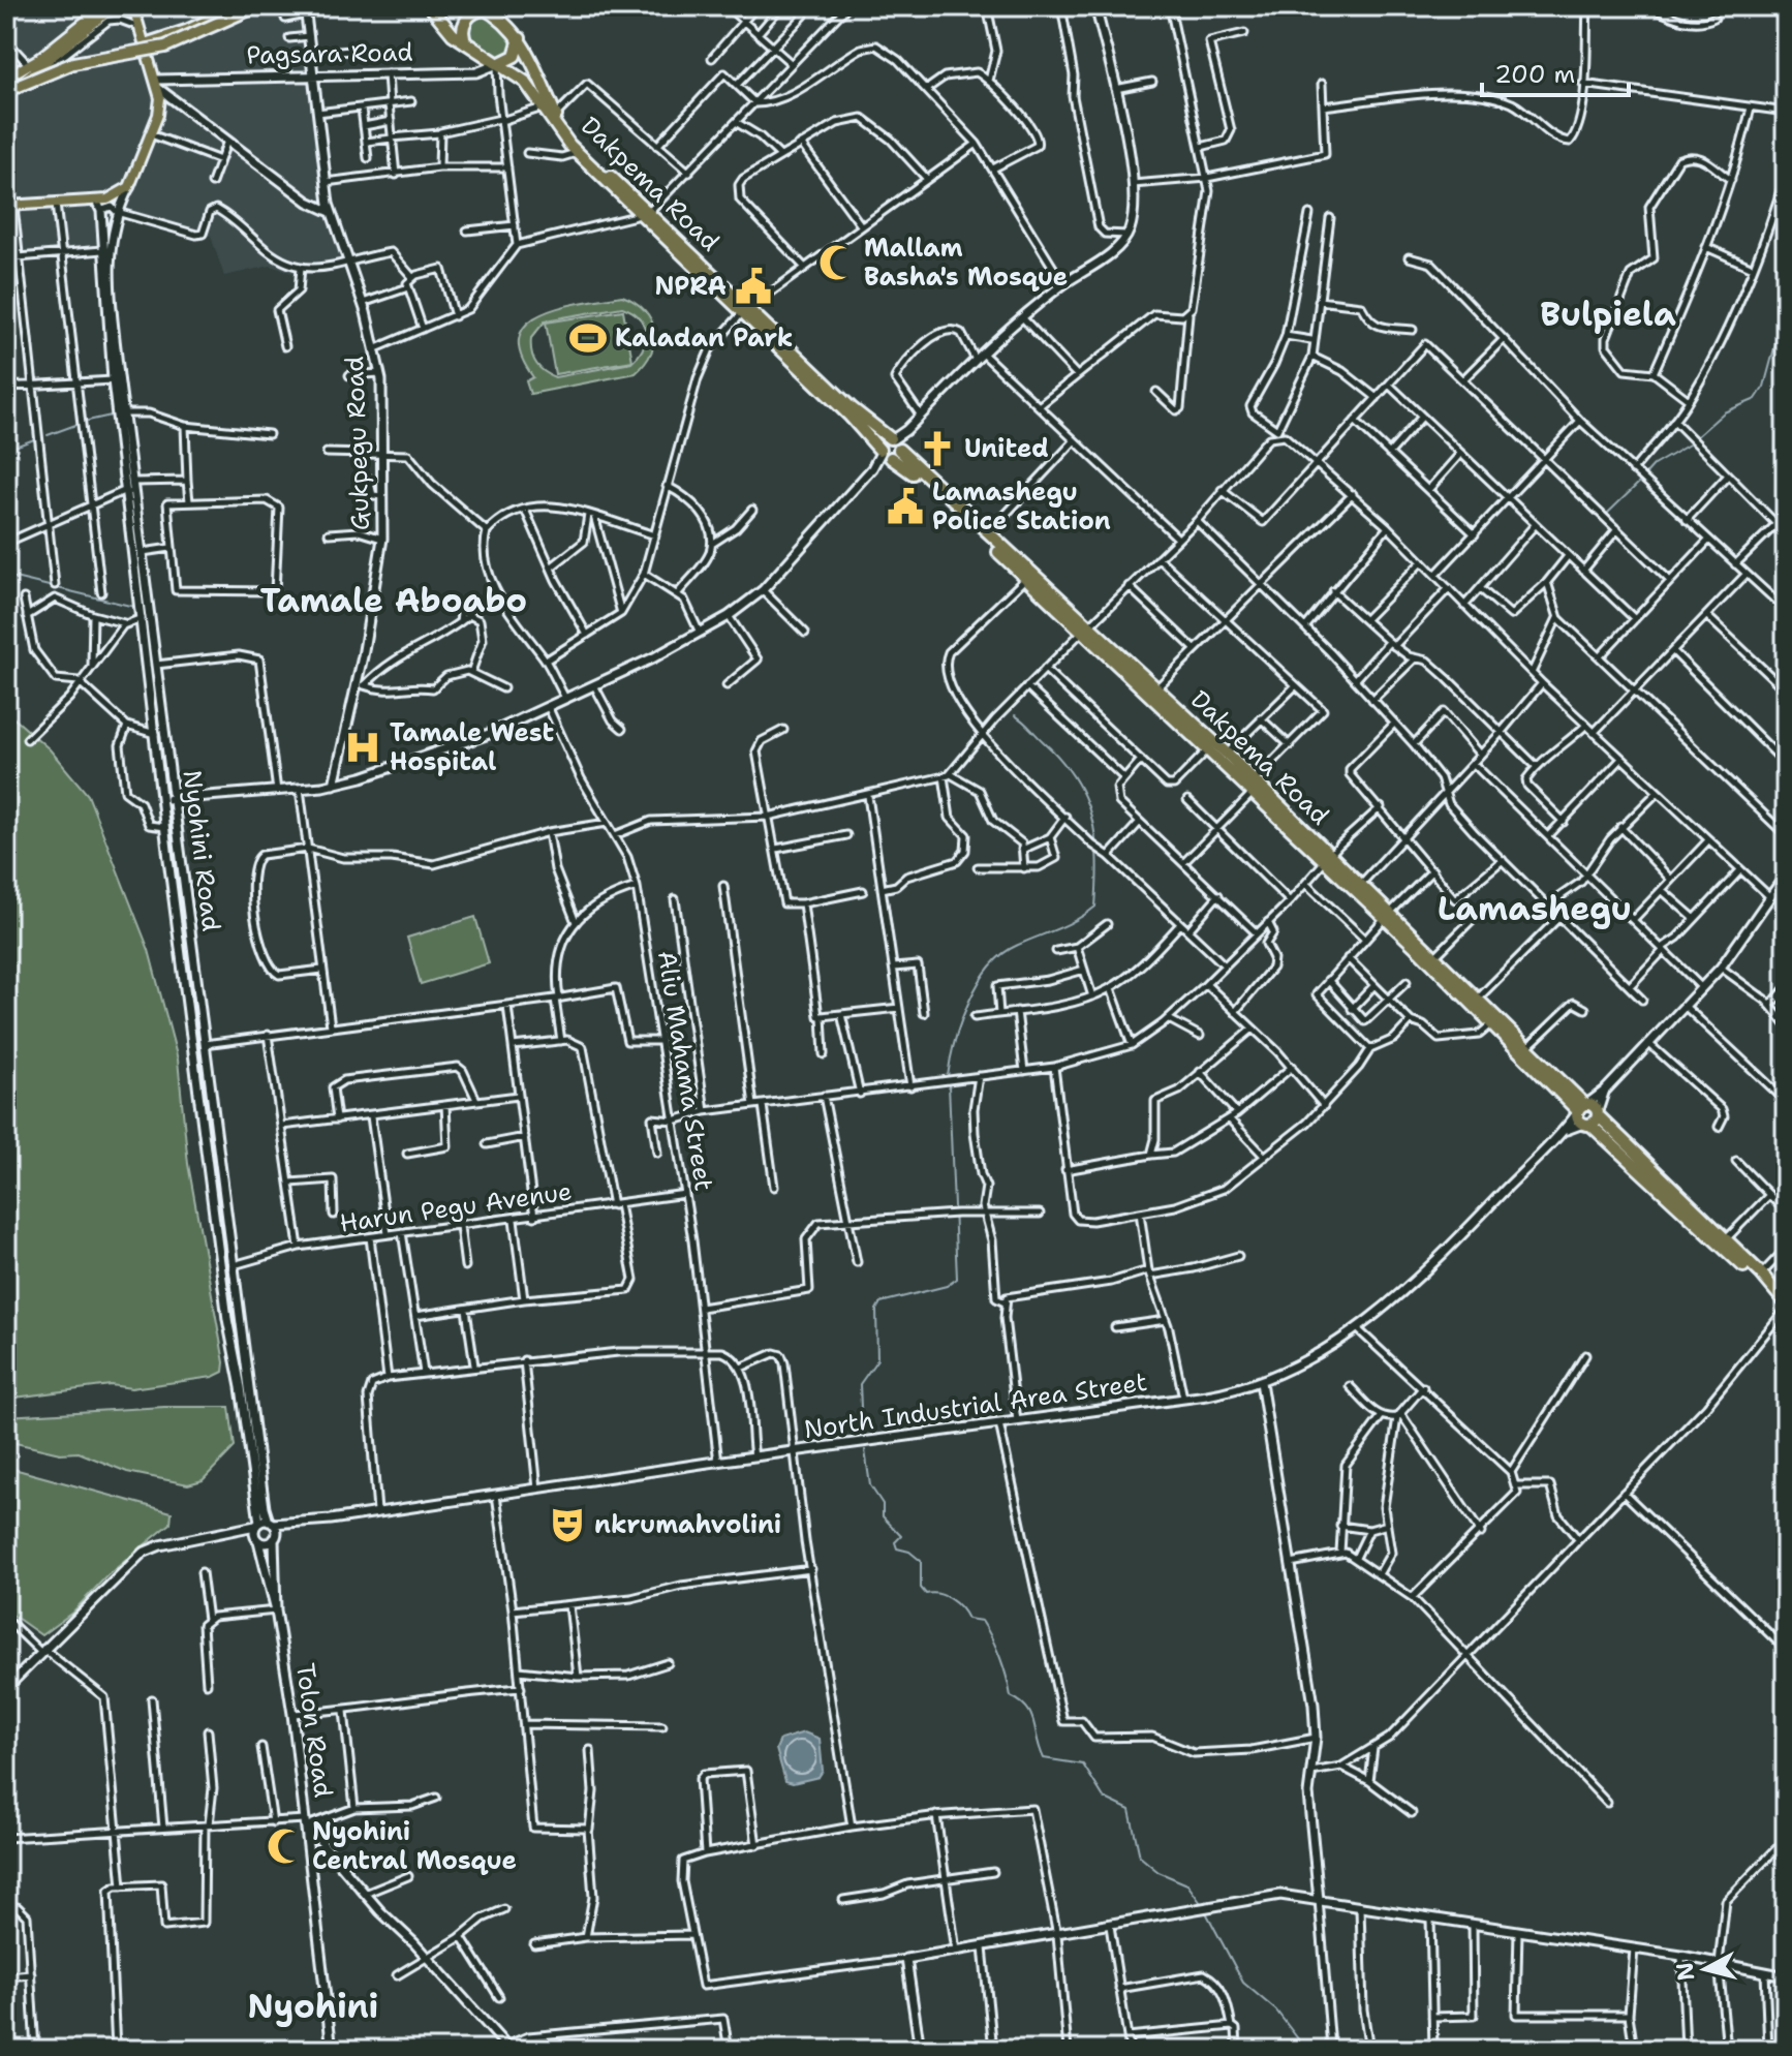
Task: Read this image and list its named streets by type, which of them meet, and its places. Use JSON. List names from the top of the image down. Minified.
{"streets":{"highway":["Dakpema Road"],"main road":["Pagsara Road","Gukpegu Road","Nyohini Road","North Industrial Area Street","Tolon Road"],"street":["Aliu Mahama Street","Harun Pegu Avenue"]},"crossings":[["Pagsara Road","Dakpema Road"],["Pagsara Road","Gukpegu Road"],["Dakpema Road","North Industrial Area Street"],["Nyohini Road","Harun Pegu Avenue"],["Nyohini Road","North Industrial Area Street"],["Nyohini Road","Tolon Road"],["Aliu Mahama Street","Harun Pegu Avenue"],["Aliu Mahama Street","North Industrial Area Street"]],"districts":["Bulpiela","Tamale Aboabo","Lamashegu","Nyohini"],"places":{"mosque":["Mallam Basha's Mosque","Nyohini Central Mosque"],"public building":["NPRA","Lamashegu Police Station"],"sports":["Kaladan Park"],"church":["United"],"hospital":["Tamale West Hospital"],"theatre":["nkrumahvolini"]},"scale_bar":"200 m","north":"left"}
